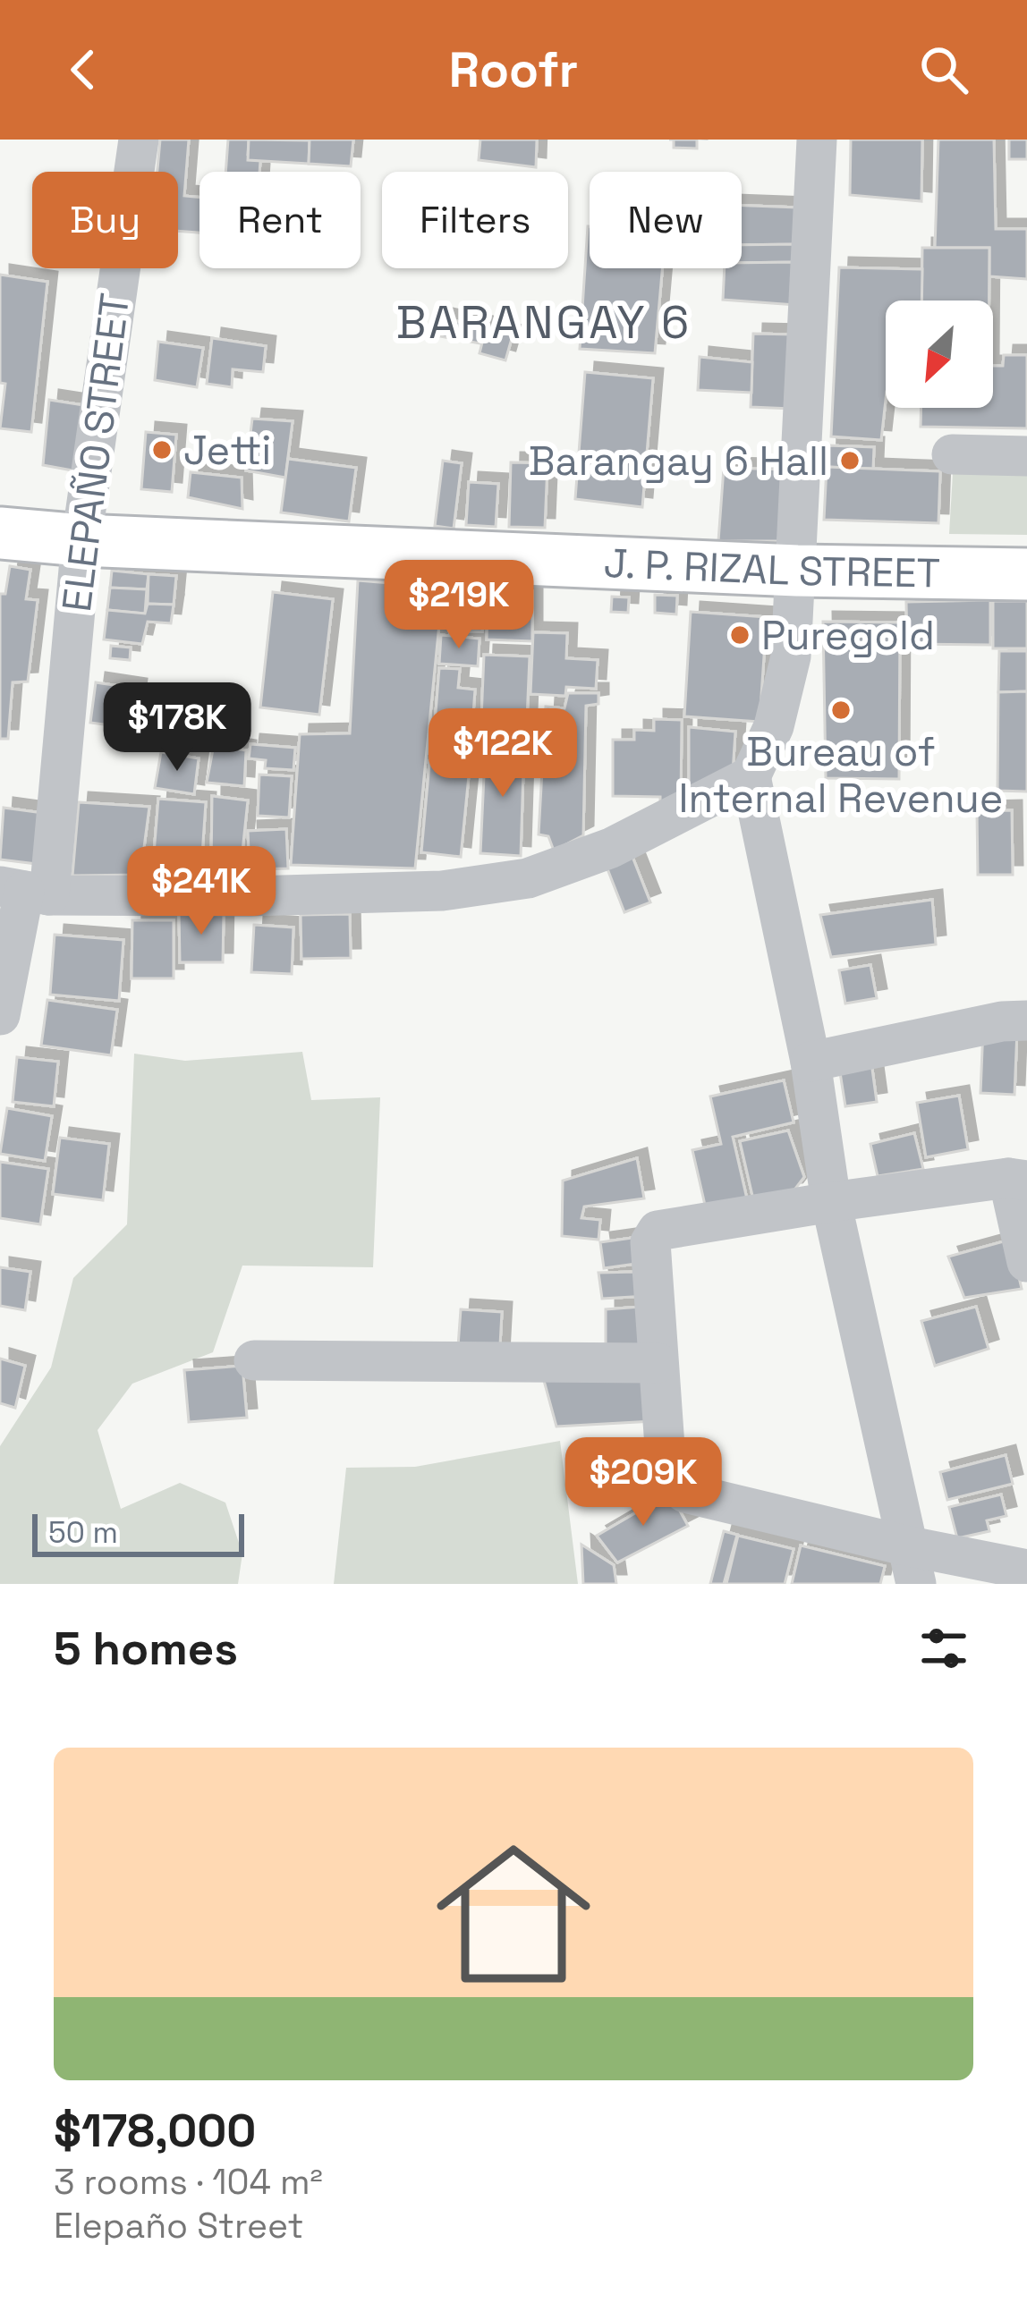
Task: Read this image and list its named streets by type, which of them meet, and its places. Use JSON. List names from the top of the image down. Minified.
{"streets":{"main road":["J. P. RIZAL STREET"],"street":["ELEPAÑO STREET"]},"crossings":[["ELEPAÑO STREET","J. P. RIZAL STREET"]],"districts":["BARANGAY 6"],"places":["Jetti","Barangay 6 Hall","Puregold","Bureau of Internal Revenue"],"scale_bar":"50 m","north":"bottom left","page":{"header":"Roofr","chip":["Buy","Rent","Filters","New"],"price":["$219K","$178K","$122K","$241K","$209K"],"scale":"50 m","heading":"5 homes","list":[{"name":"$178,000","note":"3 rooms · 104 m² · Elepaño Street"}]}}
